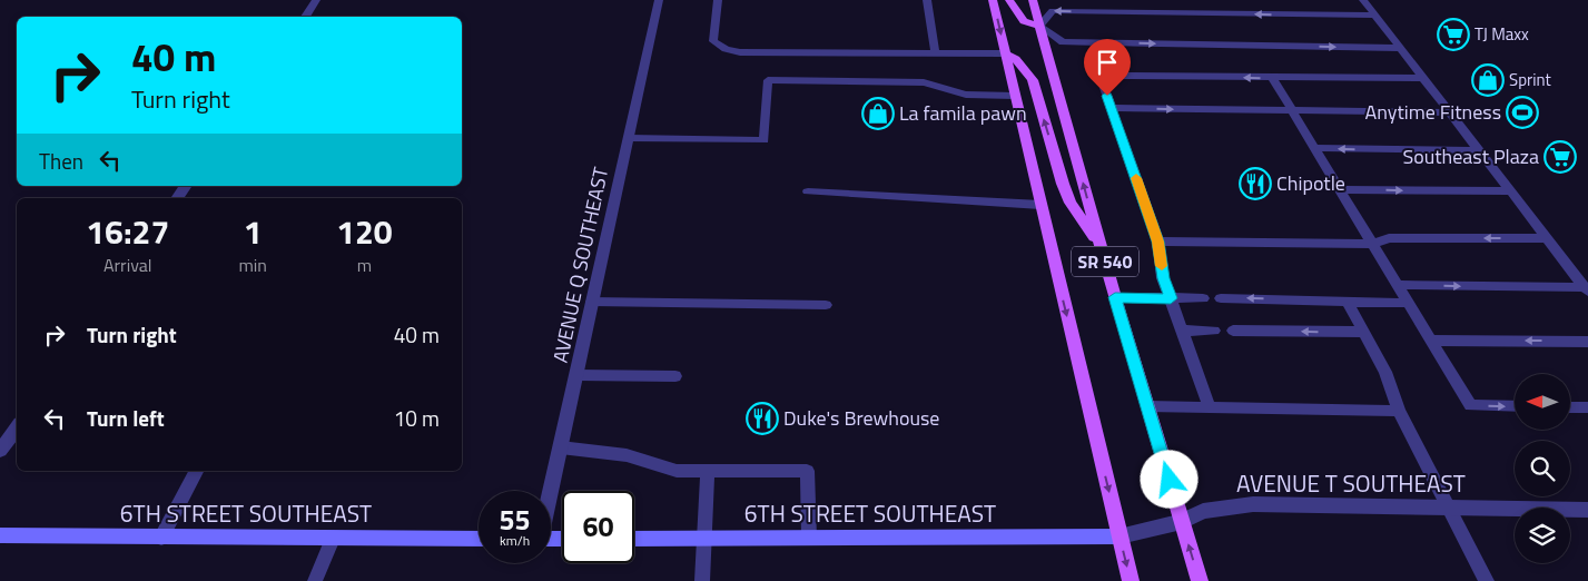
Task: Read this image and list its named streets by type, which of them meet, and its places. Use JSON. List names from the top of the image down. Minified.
{"streets":{"main road":["SR 540"],"street":["AVENUE Q SOUTHEAST","AVENUE T SOUTHEAST","6TH STREET SOUTHEAST"]},"crossings":[["SR 540","AVENUE T SOUTHEAST"],["SR 540","6TH STREET SOUTHEAST"],["AVENUE T SOUTHEAST","6TH STREET SOUTHEAST"]],"places":{"supermarket":["TJ Maxx","Southeast Plaza"],"shop":["Sprint","La famila pawn"],"sports":["Anytime Fitness"],"restaurant":["Chipotle","Duke's Brewhouse"]},"north":"left","page":{"turn":["40 m","Turn right"],"then":"Then","eta":["16:27","Arrival","1","min","120","m"],"list":[{"name":"Turn right","value":"40 m"},{"name":"Turn left","value":"10 m"}],"speed":"55 km/h","limit":"60"}}
